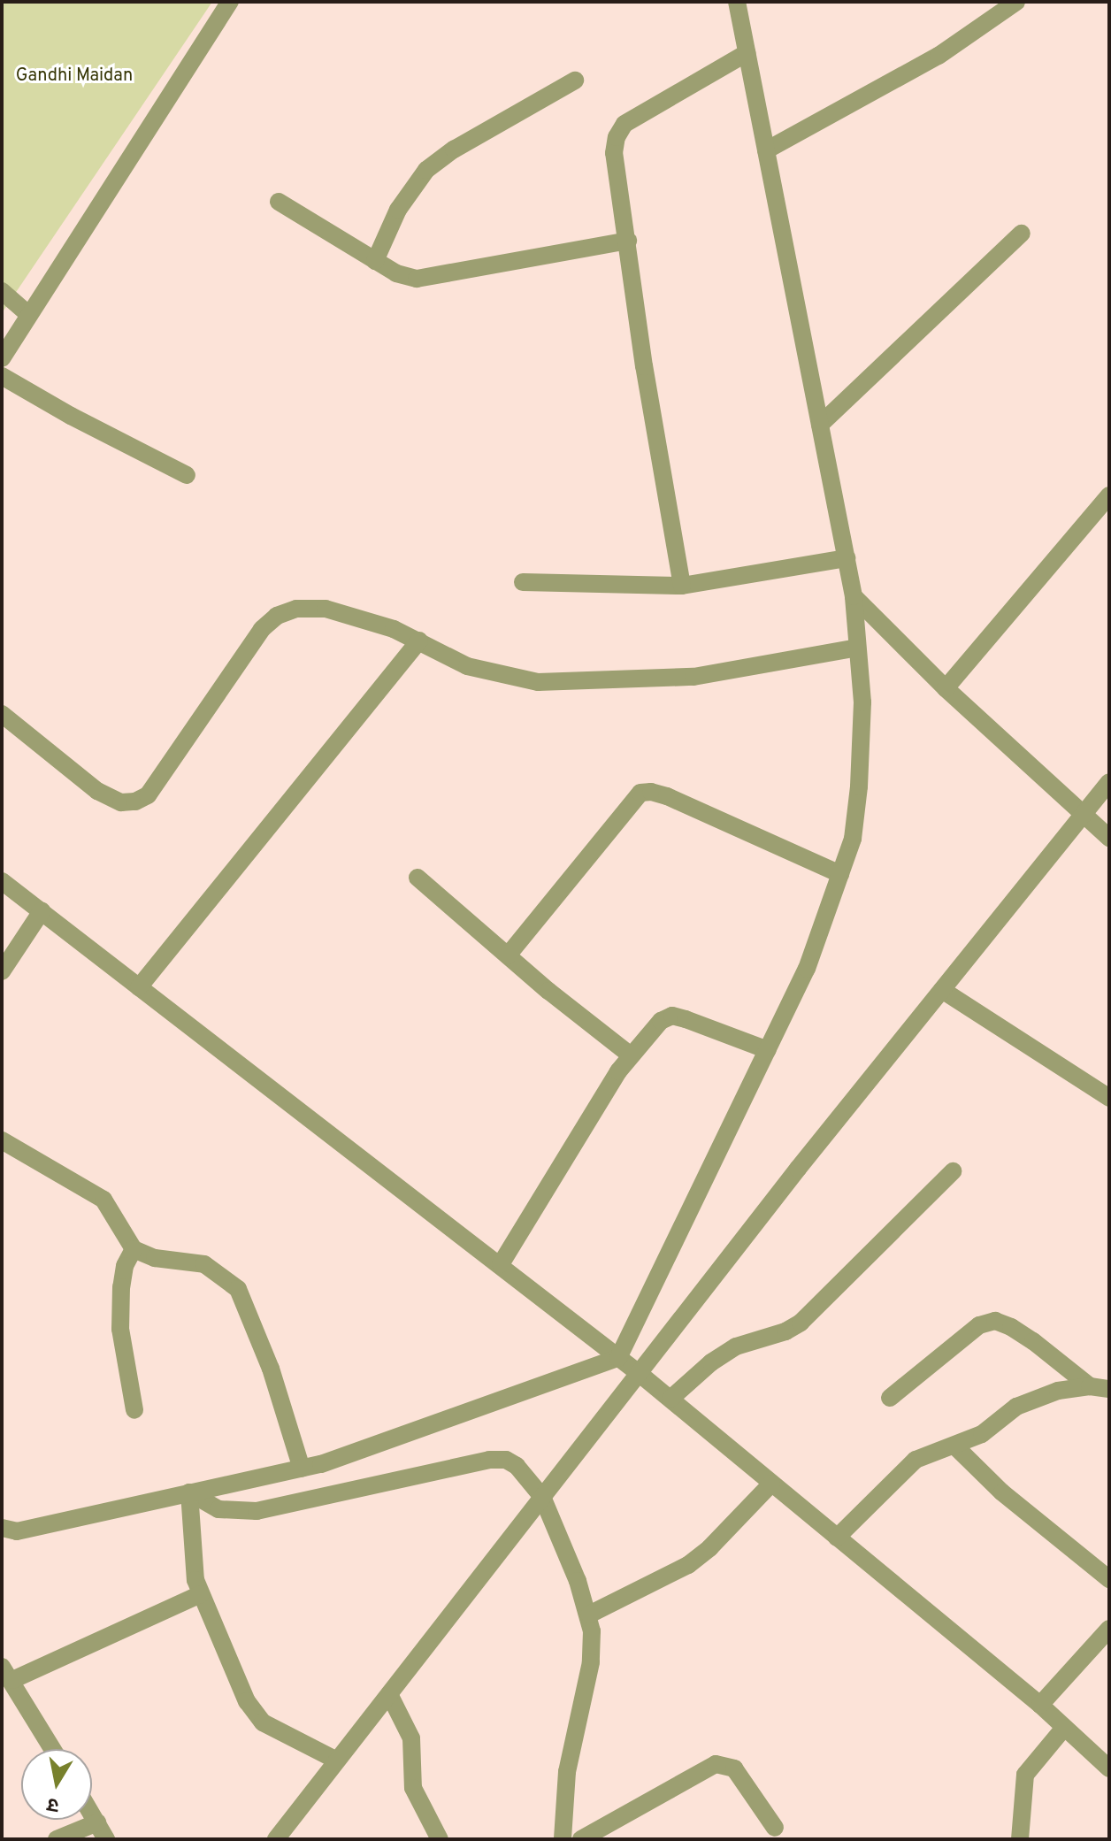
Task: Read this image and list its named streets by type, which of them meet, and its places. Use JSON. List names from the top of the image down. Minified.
{"parks":["Gandhi Maidan"],"north":"bottom"}
